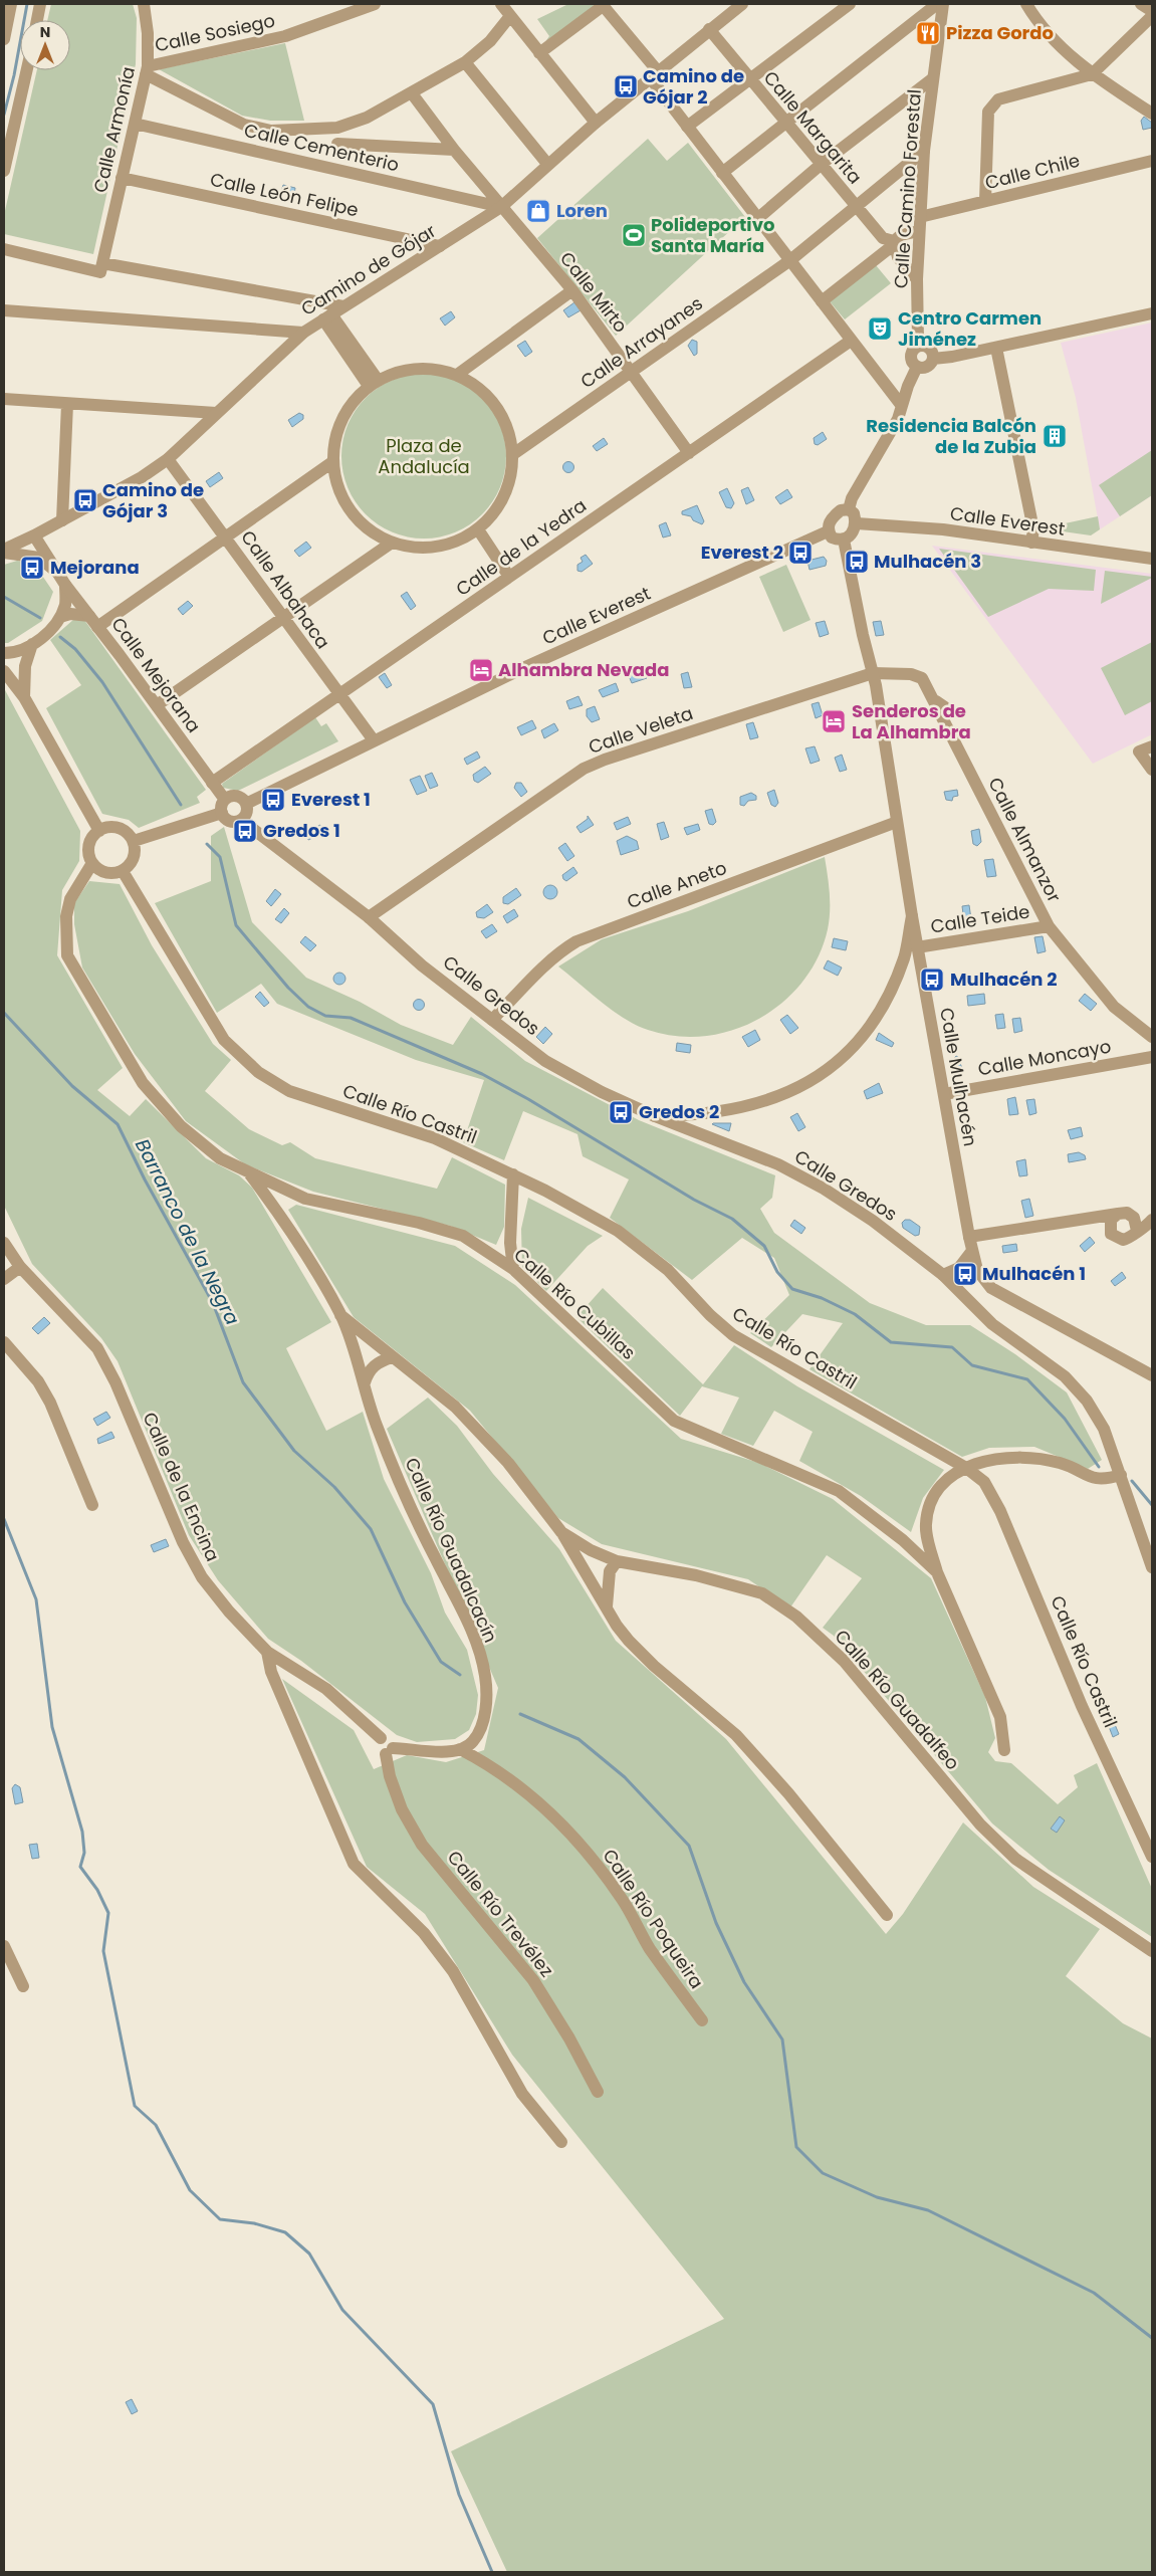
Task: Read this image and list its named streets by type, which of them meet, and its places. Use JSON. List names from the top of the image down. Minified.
{"streets":{"street":["Calle Sosiego","Calle Margarita","Calle Armonía","Calle Cementerio","Calle Chile","Calle Camino Forestal","Calle León Felipe","Camino de Gójar","Calle Mirto","Calle Arrayanes","Calle Everest","Calle de la Yedra","Calle Albahaca","Calle Mejorana","Calle Veleta","Calle Almanzor","Calle Aneto","Calle Teide","Calle Gredos","Calle Moncayo","Calle Mulhacén","Calle Río Castril","Calle Río Cubillas","Calle de la Encina","Calle Río Guadalcacín","Calle Río Guadalfeo","Calle Río Trevélez","Calle Río Poqueira"]},"crossings":[["Calle Sosiego","Calle Armonía"],["Calle Margarita","Calle Camino Forestal"],["Calle Margarita","Camino de Gójar"],["Calle Margarita","Calle Arrayanes"],["Calle Armonía","Calle Cementerio"],["Calle Armonía","Calle León Felipe"],["Calle Cementerio","Camino de Gójar"],["Calle Cementerio","Calle Mirto"],["Calle Chile","Calle Camino Forestal"],["Calle Camino Forestal","Calle Arrayanes"],["Calle León Felipe","Camino de Gójar"],["Camino de Gójar","Calle Mirto"],["Camino de Gójar","Calle Albahaca"],["Camino de Gójar","Calle Mejorana"],["Calle Mirto","Calle Arrayanes"],["Calle Mirto","Calle de la Yedra"],["Calle Everest","Calle Albahaca"],["Calle Everest","Calle Mejorana"],["Calle Everest","Calle Gredos"],["Calle Everest","Calle Mulhacén"],["Calle de la Yedra","Calle Albahaca"],["Calle de la Yedra","Calle Mejorana"],["Calle Mejorana","Calle Gredos"],["Calle Veleta","Calle Almanzor"],["Calle Veleta","Calle Gredos"],["Calle Veleta","Calle Mulhacén"],["Calle Almanzor","Calle Teide"],["Calle Almanzor","Calle Mulhacén"],["Calle Aneto","Calle Gredos"],["Calle Aneto","Calle Mulhacén"],["Calle Teide","Calle Mulhacén"],["Calle Moncayo","Calle Mulhacén"],["Calle Río Castril","Calle Río Cubillas"],["Calle Río Cubillas","Calle Río Guadalcacín"],["Calle de la Encina","Calle Río Trevélez"],["Calle Río Guadalcacín","Calle Río Guadalfeo"],["Calle Río Guadalcacín","Calle Río Poqueira"]],"water":["Barranco de la Negra"],"parks":["Plaza de Andalucía"],"places":{"restaurant":["Pizza Gordo"],"bus stop":["Camino de Gójar 2","Camino de Gójar 3","Everest 2","Mulhacén 3","Mejorana","Everest 1","Gredos 1","Mulhacén 2","Gredos 2","Mulhacén 1"],"shop":["Loren"],"sports":["Polideportivo Santa María"],"theatre":["Centro Carmen Jiménez"],"building":["Residencia Balcón de la Zubia"],"hotel":["Alhambra Nevada","Senderos de La Alhambra"]},"north":"top"}
